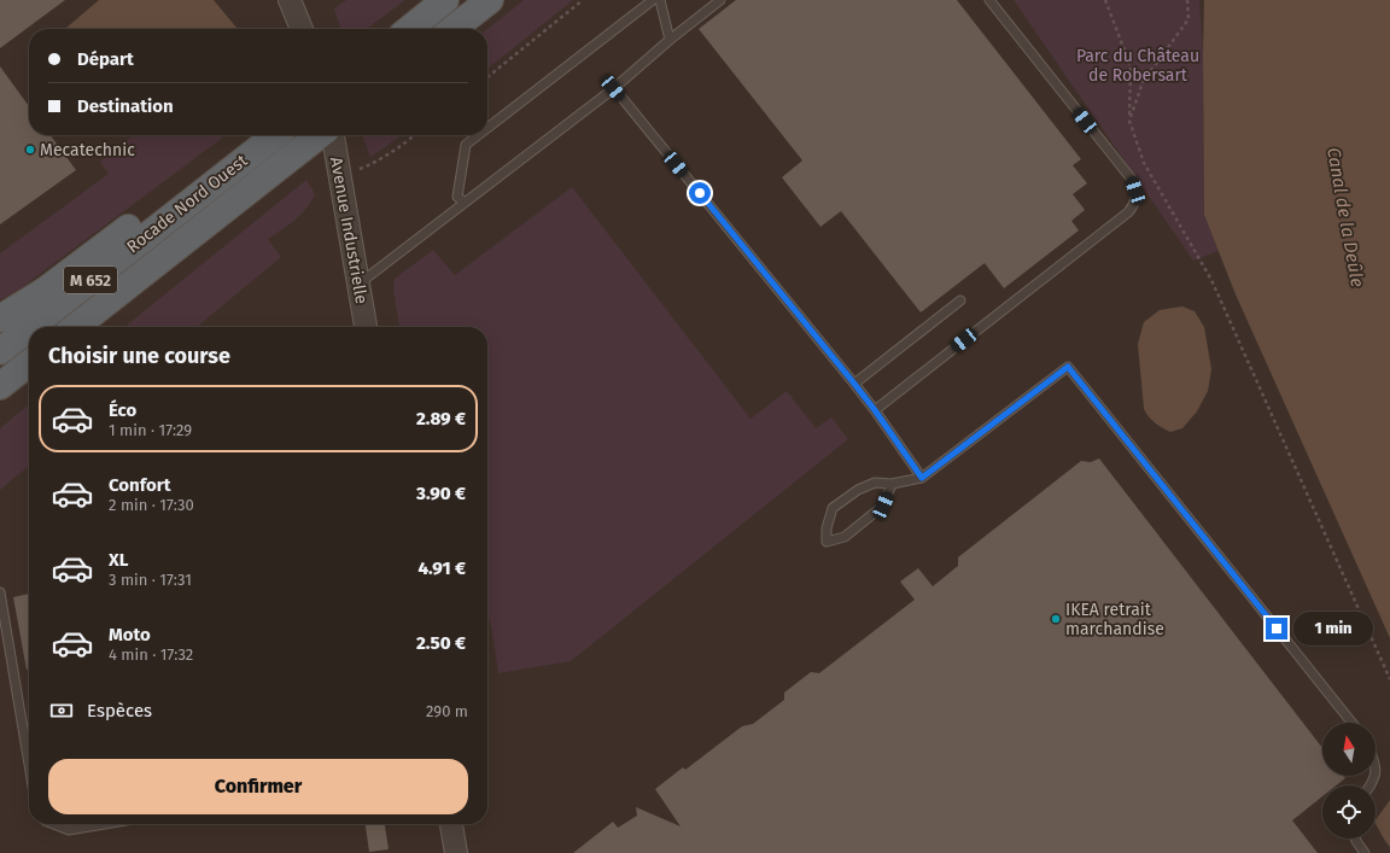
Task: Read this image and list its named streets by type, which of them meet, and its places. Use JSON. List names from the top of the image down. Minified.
{"streets":{"highway":["Rocade Nord Ouest","M 652"],"street":["Avenue Industrielle"]},"water":["Canal de la Deûle"],"parks":["Parc du Château de Robersart"],"places":["Mecatechnic","IKEA retrait marchandise"],"north":"top","page":{"banner":["Départ","Destination"],"heading":"Choisir une course","list":[{"name":"Éco","note":"1 min · 17:29","value":"2.89 €"},{"name":"Confort","note":"2 min · 17:30","value":"3.90 €"},{"name":"XL","note":"3 min · 17:31","value":"4.91 €"},{"name":"Moto","note":"4 min · 17:32","value":"2.50 €"}],"bubble":"1 min","pay":["Espèces","290 m"],"buttons":"Confirmer"}}
